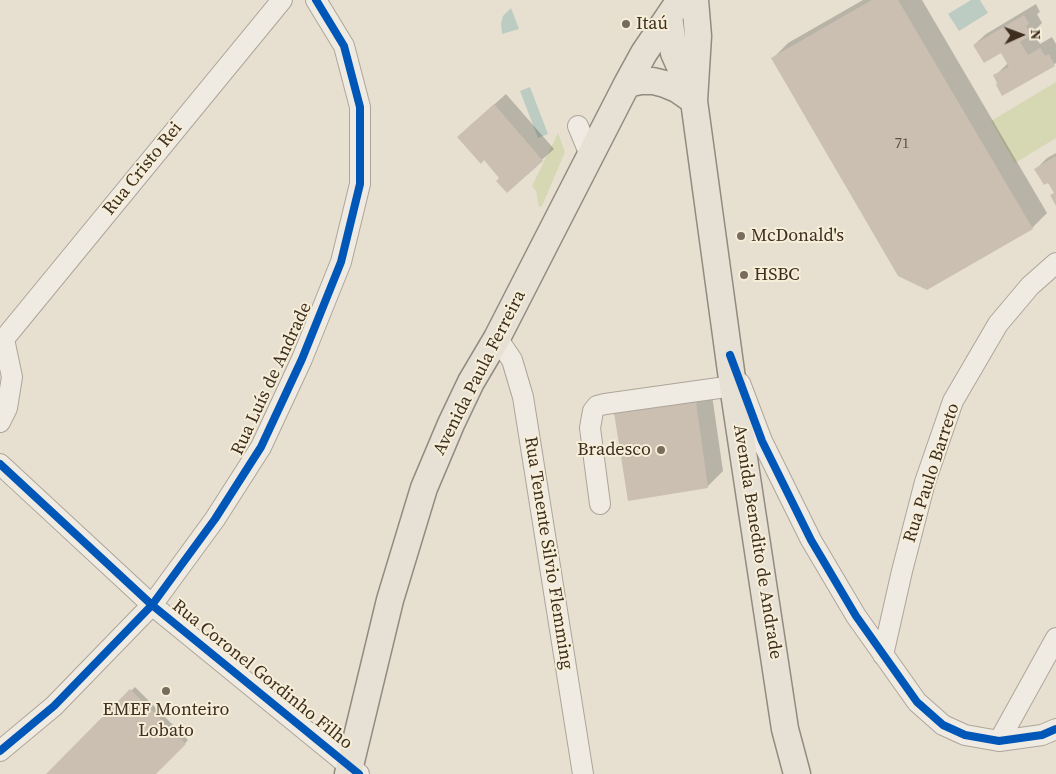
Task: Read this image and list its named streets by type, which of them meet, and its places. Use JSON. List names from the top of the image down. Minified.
{"streets":{"main road":["Avenida Paula Ferreira","Avenida Benedito de Andrade"],"street":["Rua Cristo Rei","Rua Luís de Andrade","Rua Paulo Barreto","Rua Tenente Silvio Flemming","Rua Coronel Gordinho Filho"]},"crossings":[["Avenida Paula Ferreira","Avenida Benedito de Andrade"],["Avenida Paula Ferreira","Rua Tenente Silvio Flemming"],["Avenida Paula Ferreira","Rua Coronel Gordinho Filho"],["Rua Luís de Andrade","Rua Coronel Gordinho Filho"]],"places":["Itaú","McDonald's","HSBC","Bradesco","EMEF Monteiro Lobato"],"house_numbers":["71"],"north":"right"}
